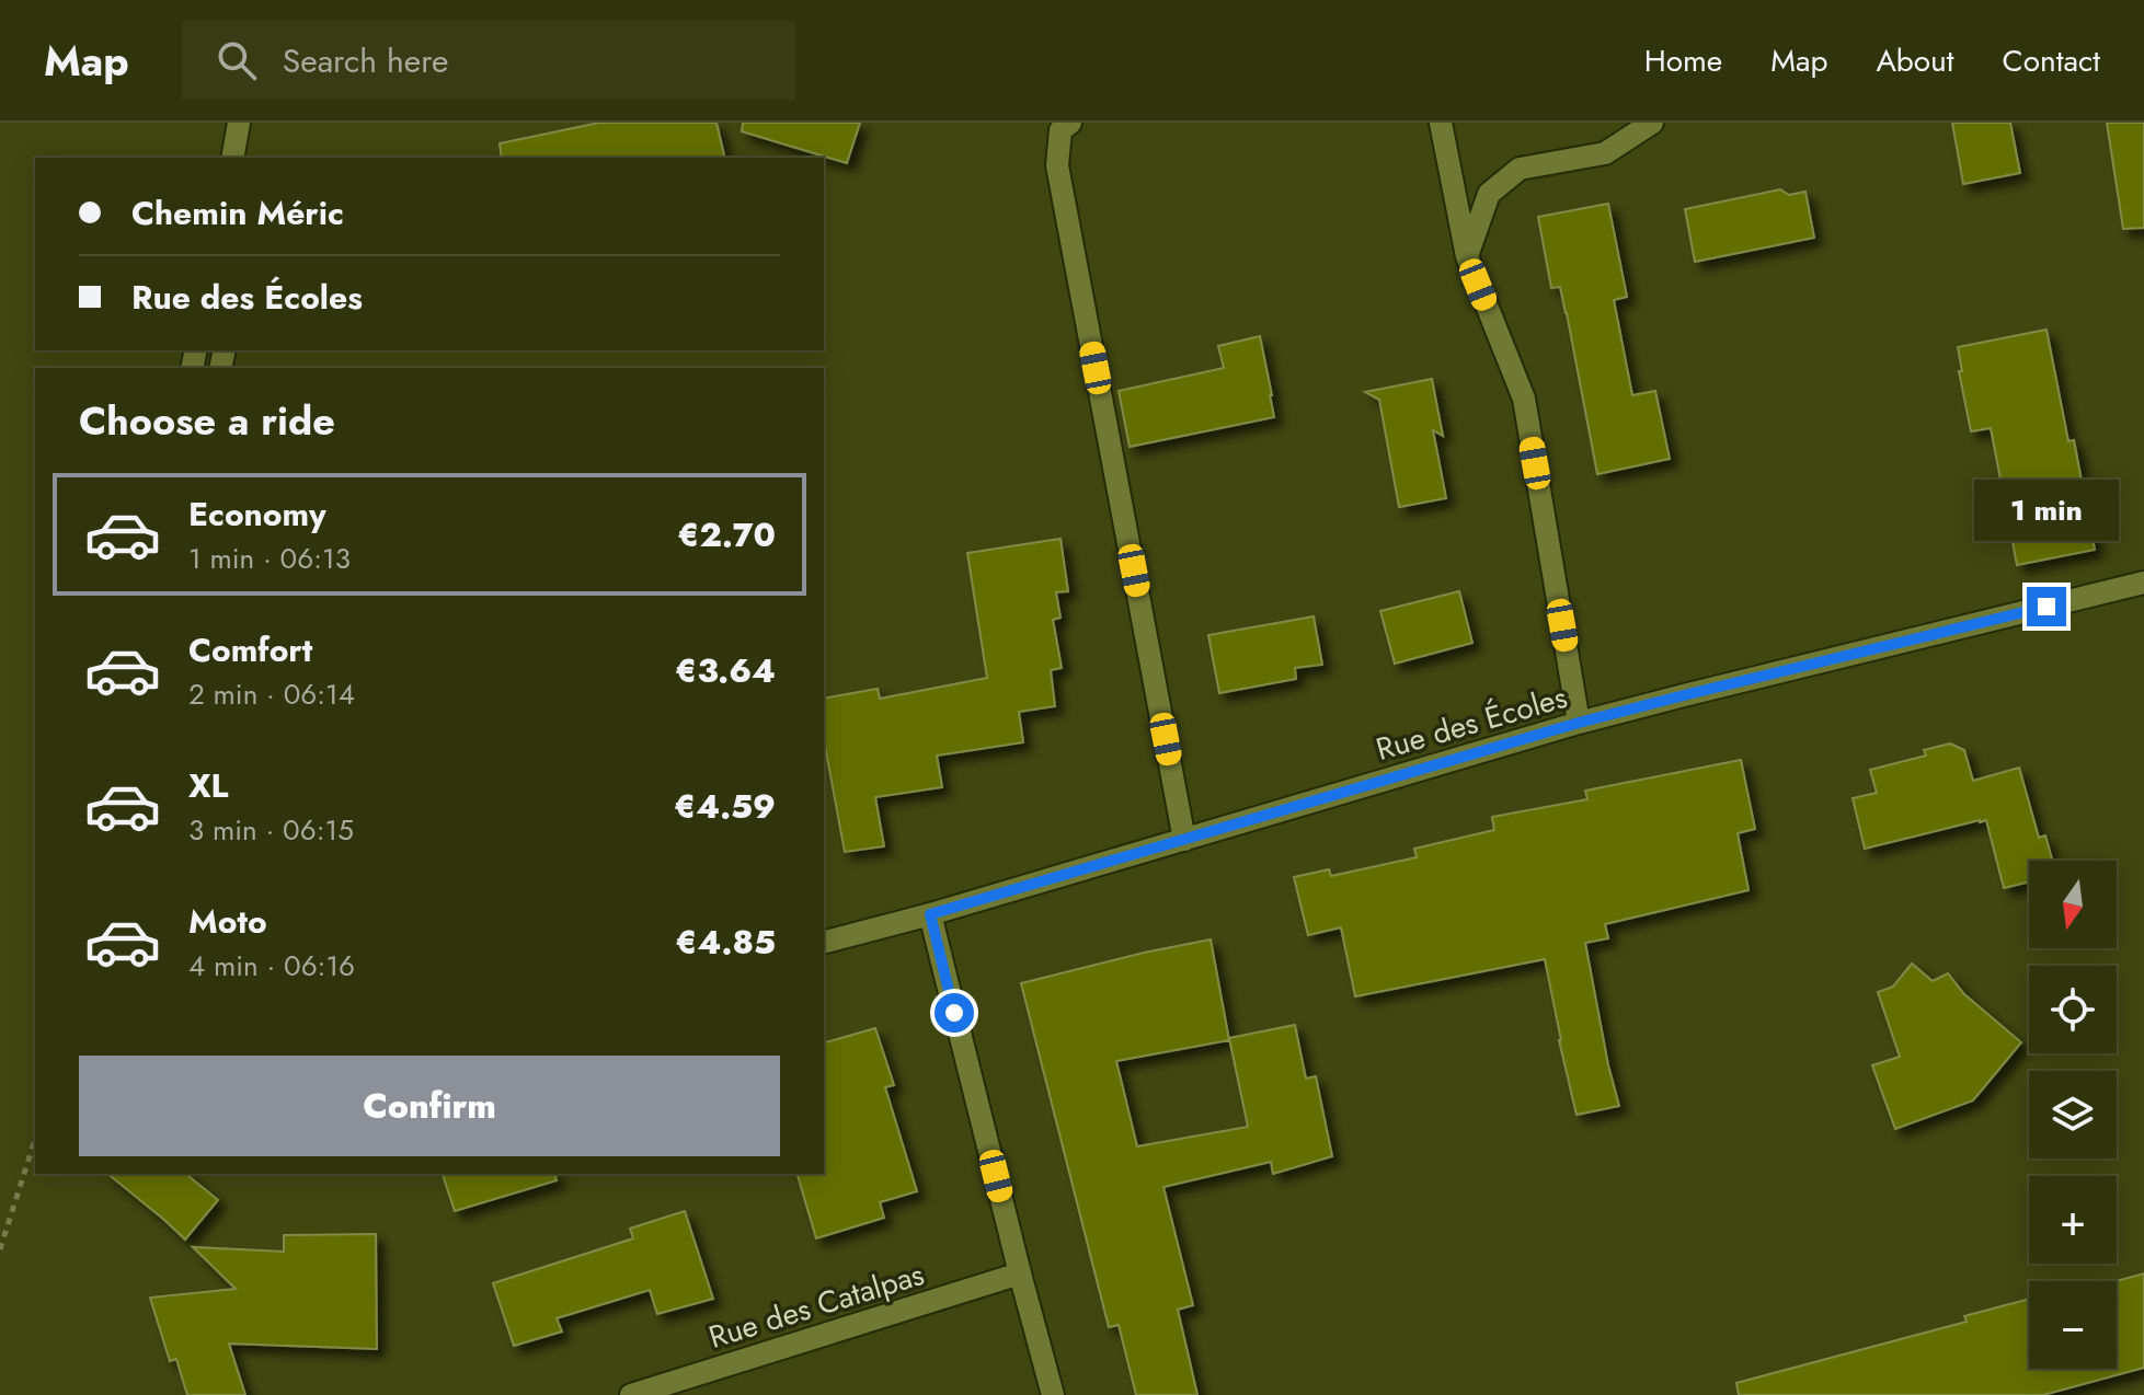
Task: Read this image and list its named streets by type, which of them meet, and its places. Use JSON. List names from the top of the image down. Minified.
{"streets":{"street":["Rue des Écoles","Rue des Catalpas"]},"north":"bottom","page":{"header":"Map","search":"Search here","nav":["Home","Map","About","Contact"],"banner":["Chemin Méric","Rue des Écoles"],"heading":"Choose a ride","list":[{"name":"Economy","note":"1 min · 06:13","value":"€2.70"},{"name":"Comfort","note":"2 min · 06:14","value":"€3.64"},{"name":"XL","note":"3 min · 06:15","value":"€4.59"},{"name":"Moto","note":"4 min · 06:16","value":"€4.85"}],"bubble":"1 min","map_buttons":["+","−"],"buttons":"Confirm"}}
